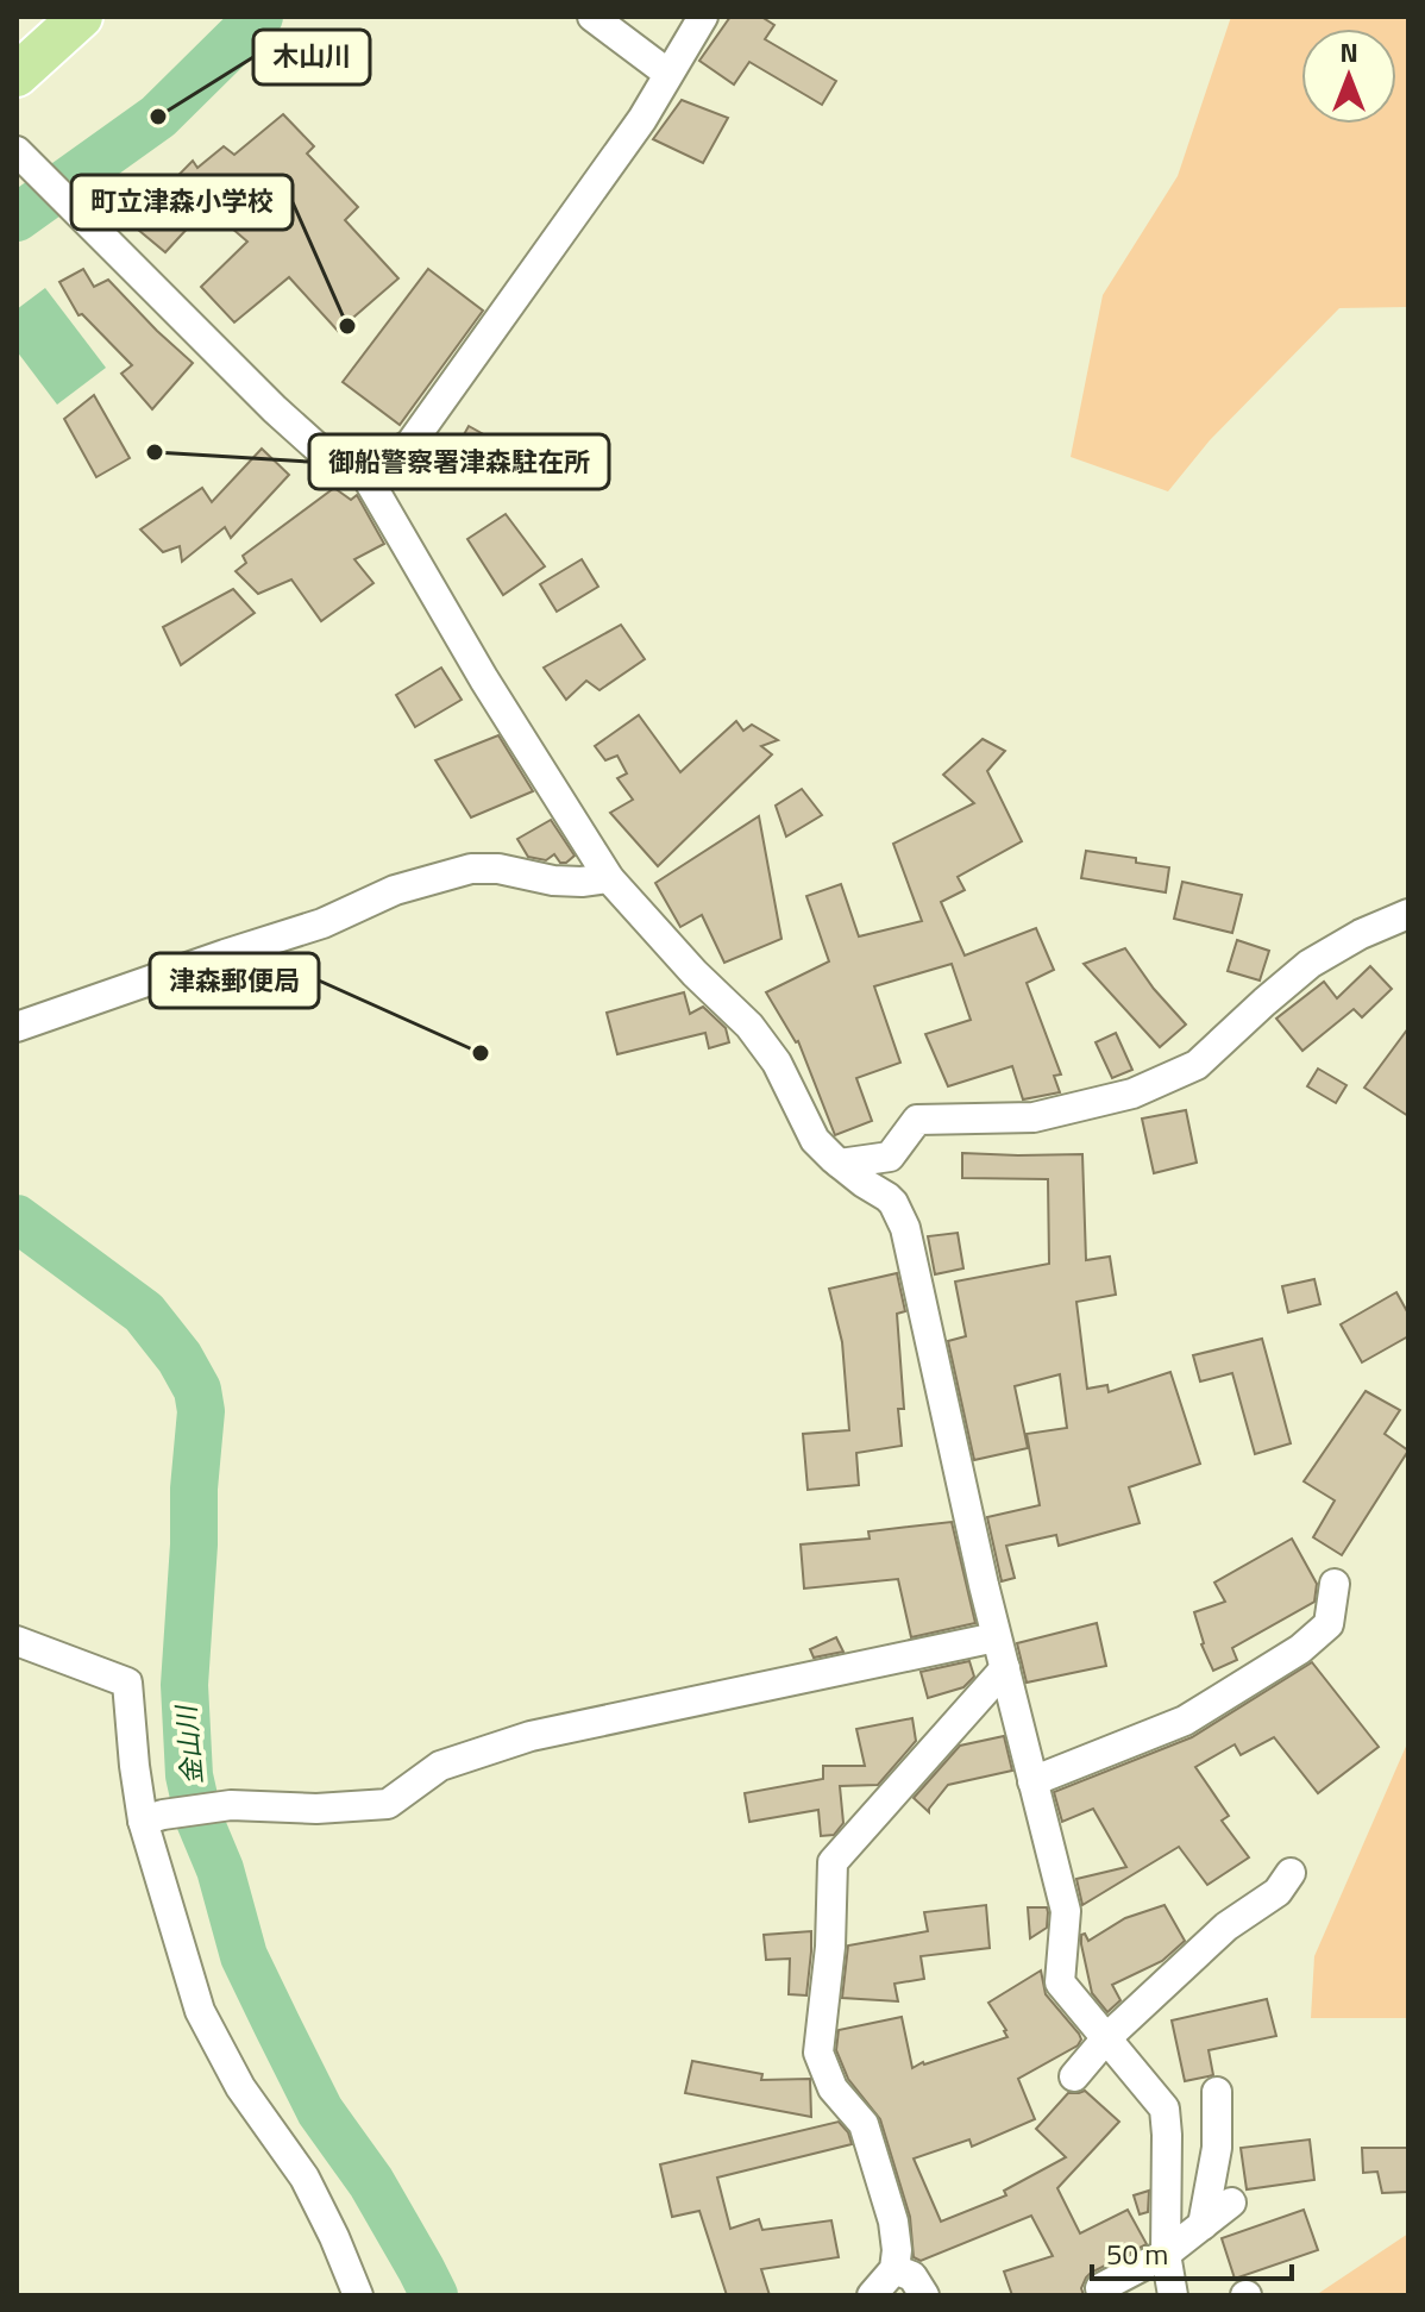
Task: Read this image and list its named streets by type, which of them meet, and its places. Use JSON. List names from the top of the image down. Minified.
{"water":["金山川"],"places":["木山川","町立津森小学校","御船警察署津森駐在所","津森郵便局"],"scale_bar":"50 m","north":"top"}
